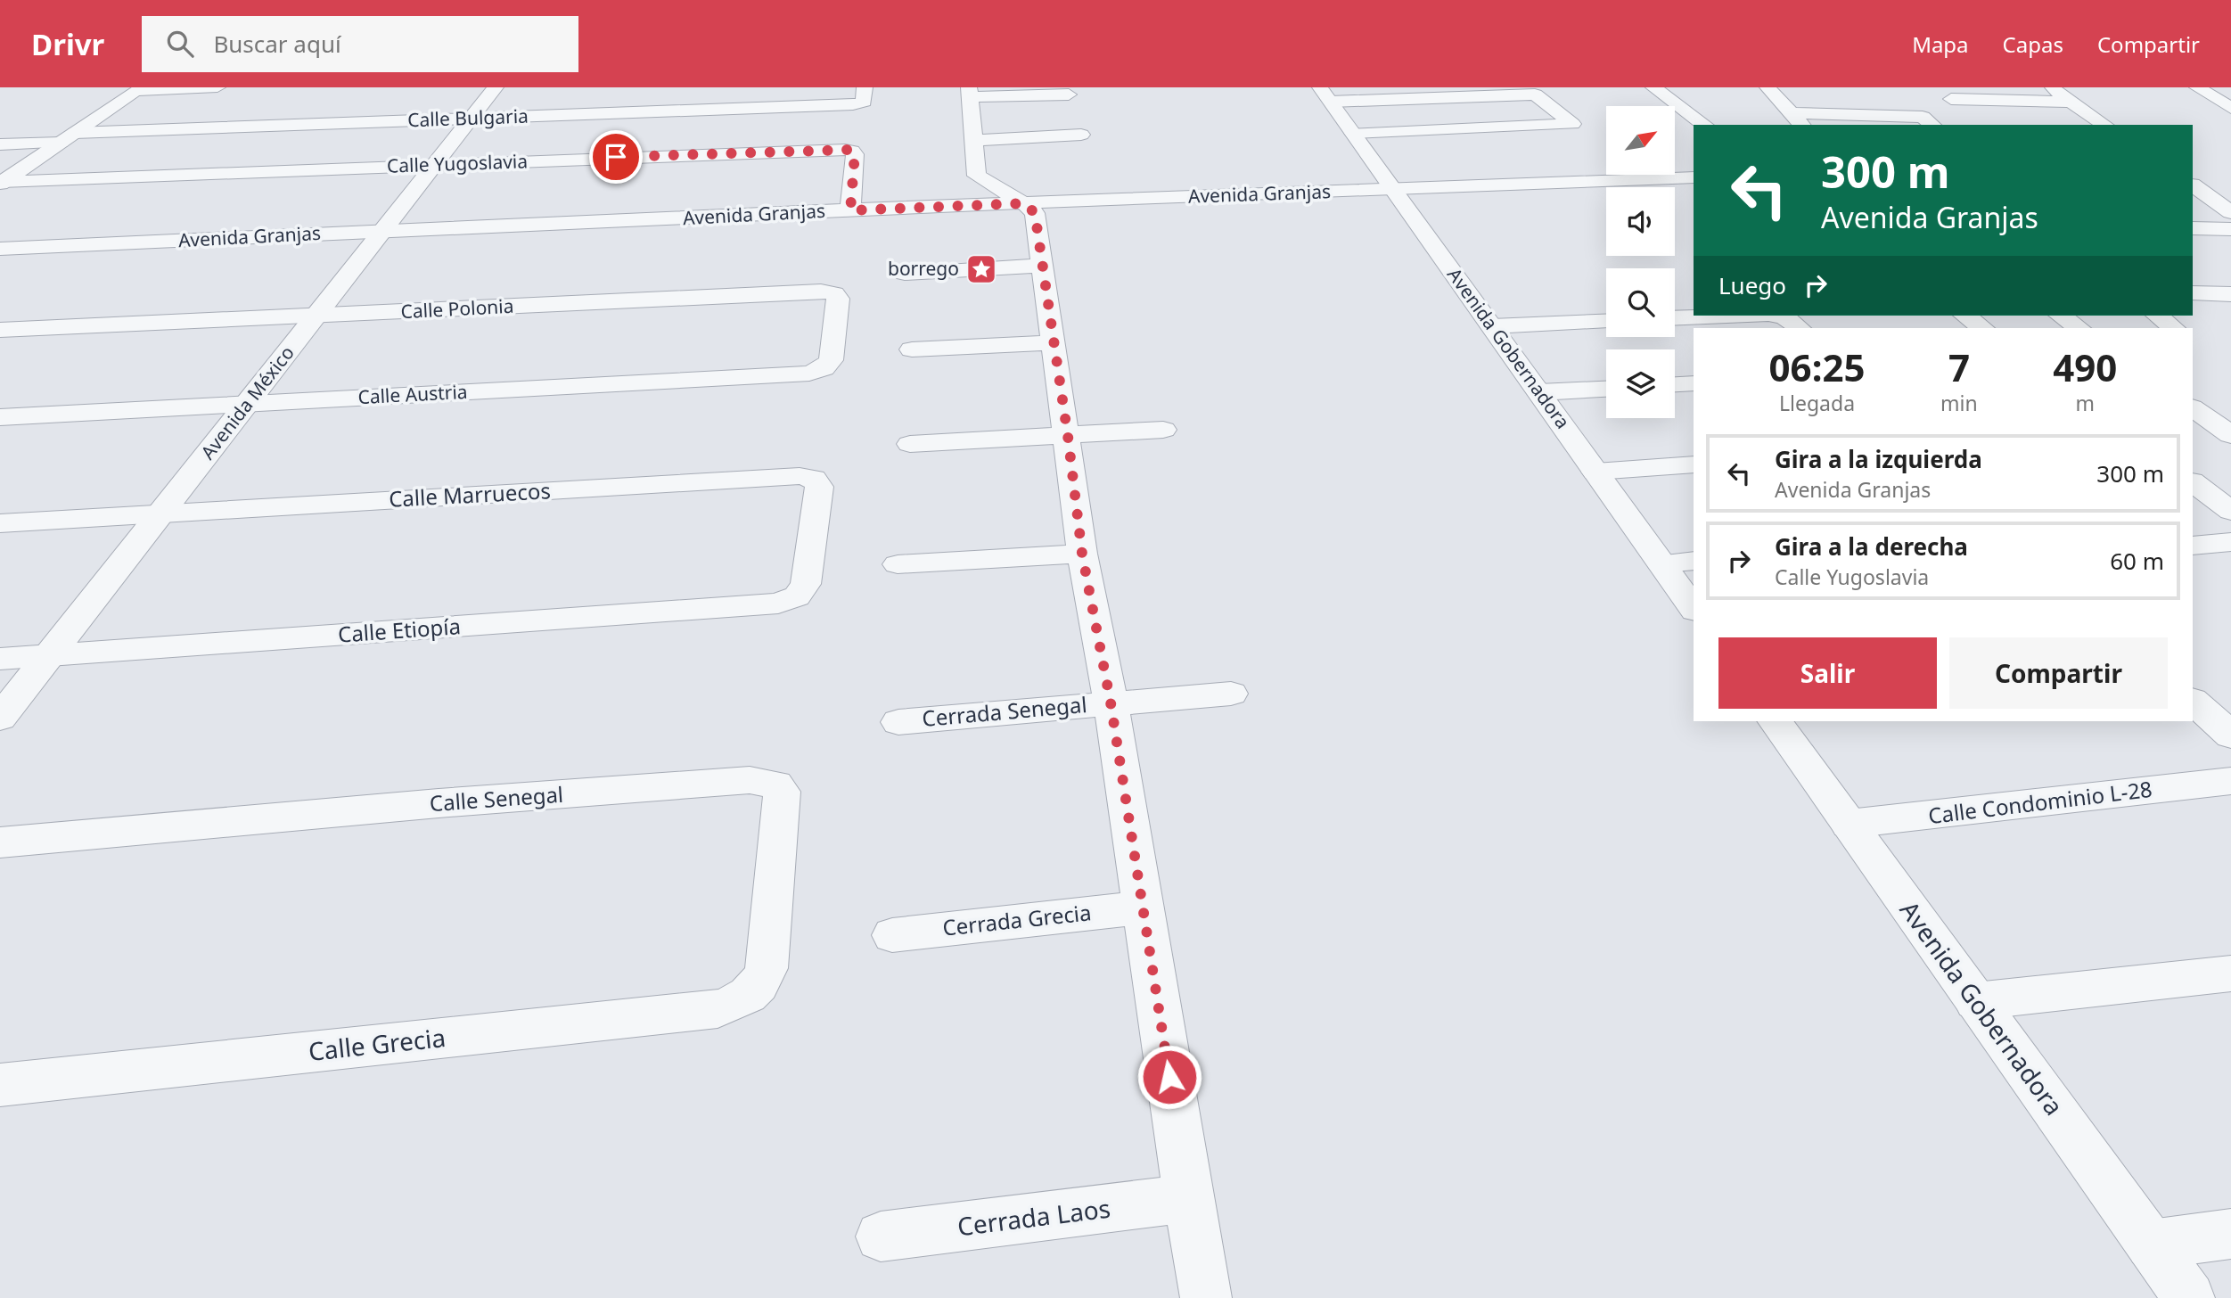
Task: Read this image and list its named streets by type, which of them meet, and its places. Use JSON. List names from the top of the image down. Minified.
{"streets":{"street":["Calle Bulgaria","Calle Yugoslavia","Avenida Granjas","Calle Polonia","Avenida Gobernadora","Calle Austria","Avenida México","Calle Marruecos","Calle Etiopía","Cerrada Senegal","Calle Senegal","Calle Condominio L-28","Cerrada Grecia","Calle Grecia","Cerrada Laos"]},"crossings":[["Calle Bulgaria","Avenida México"],["Calle Yugoslavia","Avenida Granjas"],["Calle Yugoslavia","Avenida México"],["Avenida Granjas","Avenida Gobernadora"],["Avenida Granjas","Avenida México"],["Calle Polonia","Calle Austria"],["Calle Polonia","Avenida México"],["Avenida Gobernadora","Calle Condominio L-28"],["Calle Austria","Avenida México"],["Avenida México","Calle Marruecos"],["Avenida México","Calle Etiopía"],["Calle Marruecos","Calle Etiopía"],["Calle Senegal","Calle Grecia"]],"places":{"place":["borrego"]},"north":"top right","page":{"header":"Drivr","search":"Buscar aquí","nav":["Mapa","Capas","Compartir"],"turn":["300 m","Avenida Granjas"],"then":"Luego","eta":["06:25","Llegada","7","min","490","m"],"list":[{"name":"Gira a la izquierda","note":"Avenida Granjas","value":"300 m"},{"name":"Gira a la derecha","note":"Calle Yugoslavia","value":"60 m"}],"buttons":["Salir","Compartir"]}}
